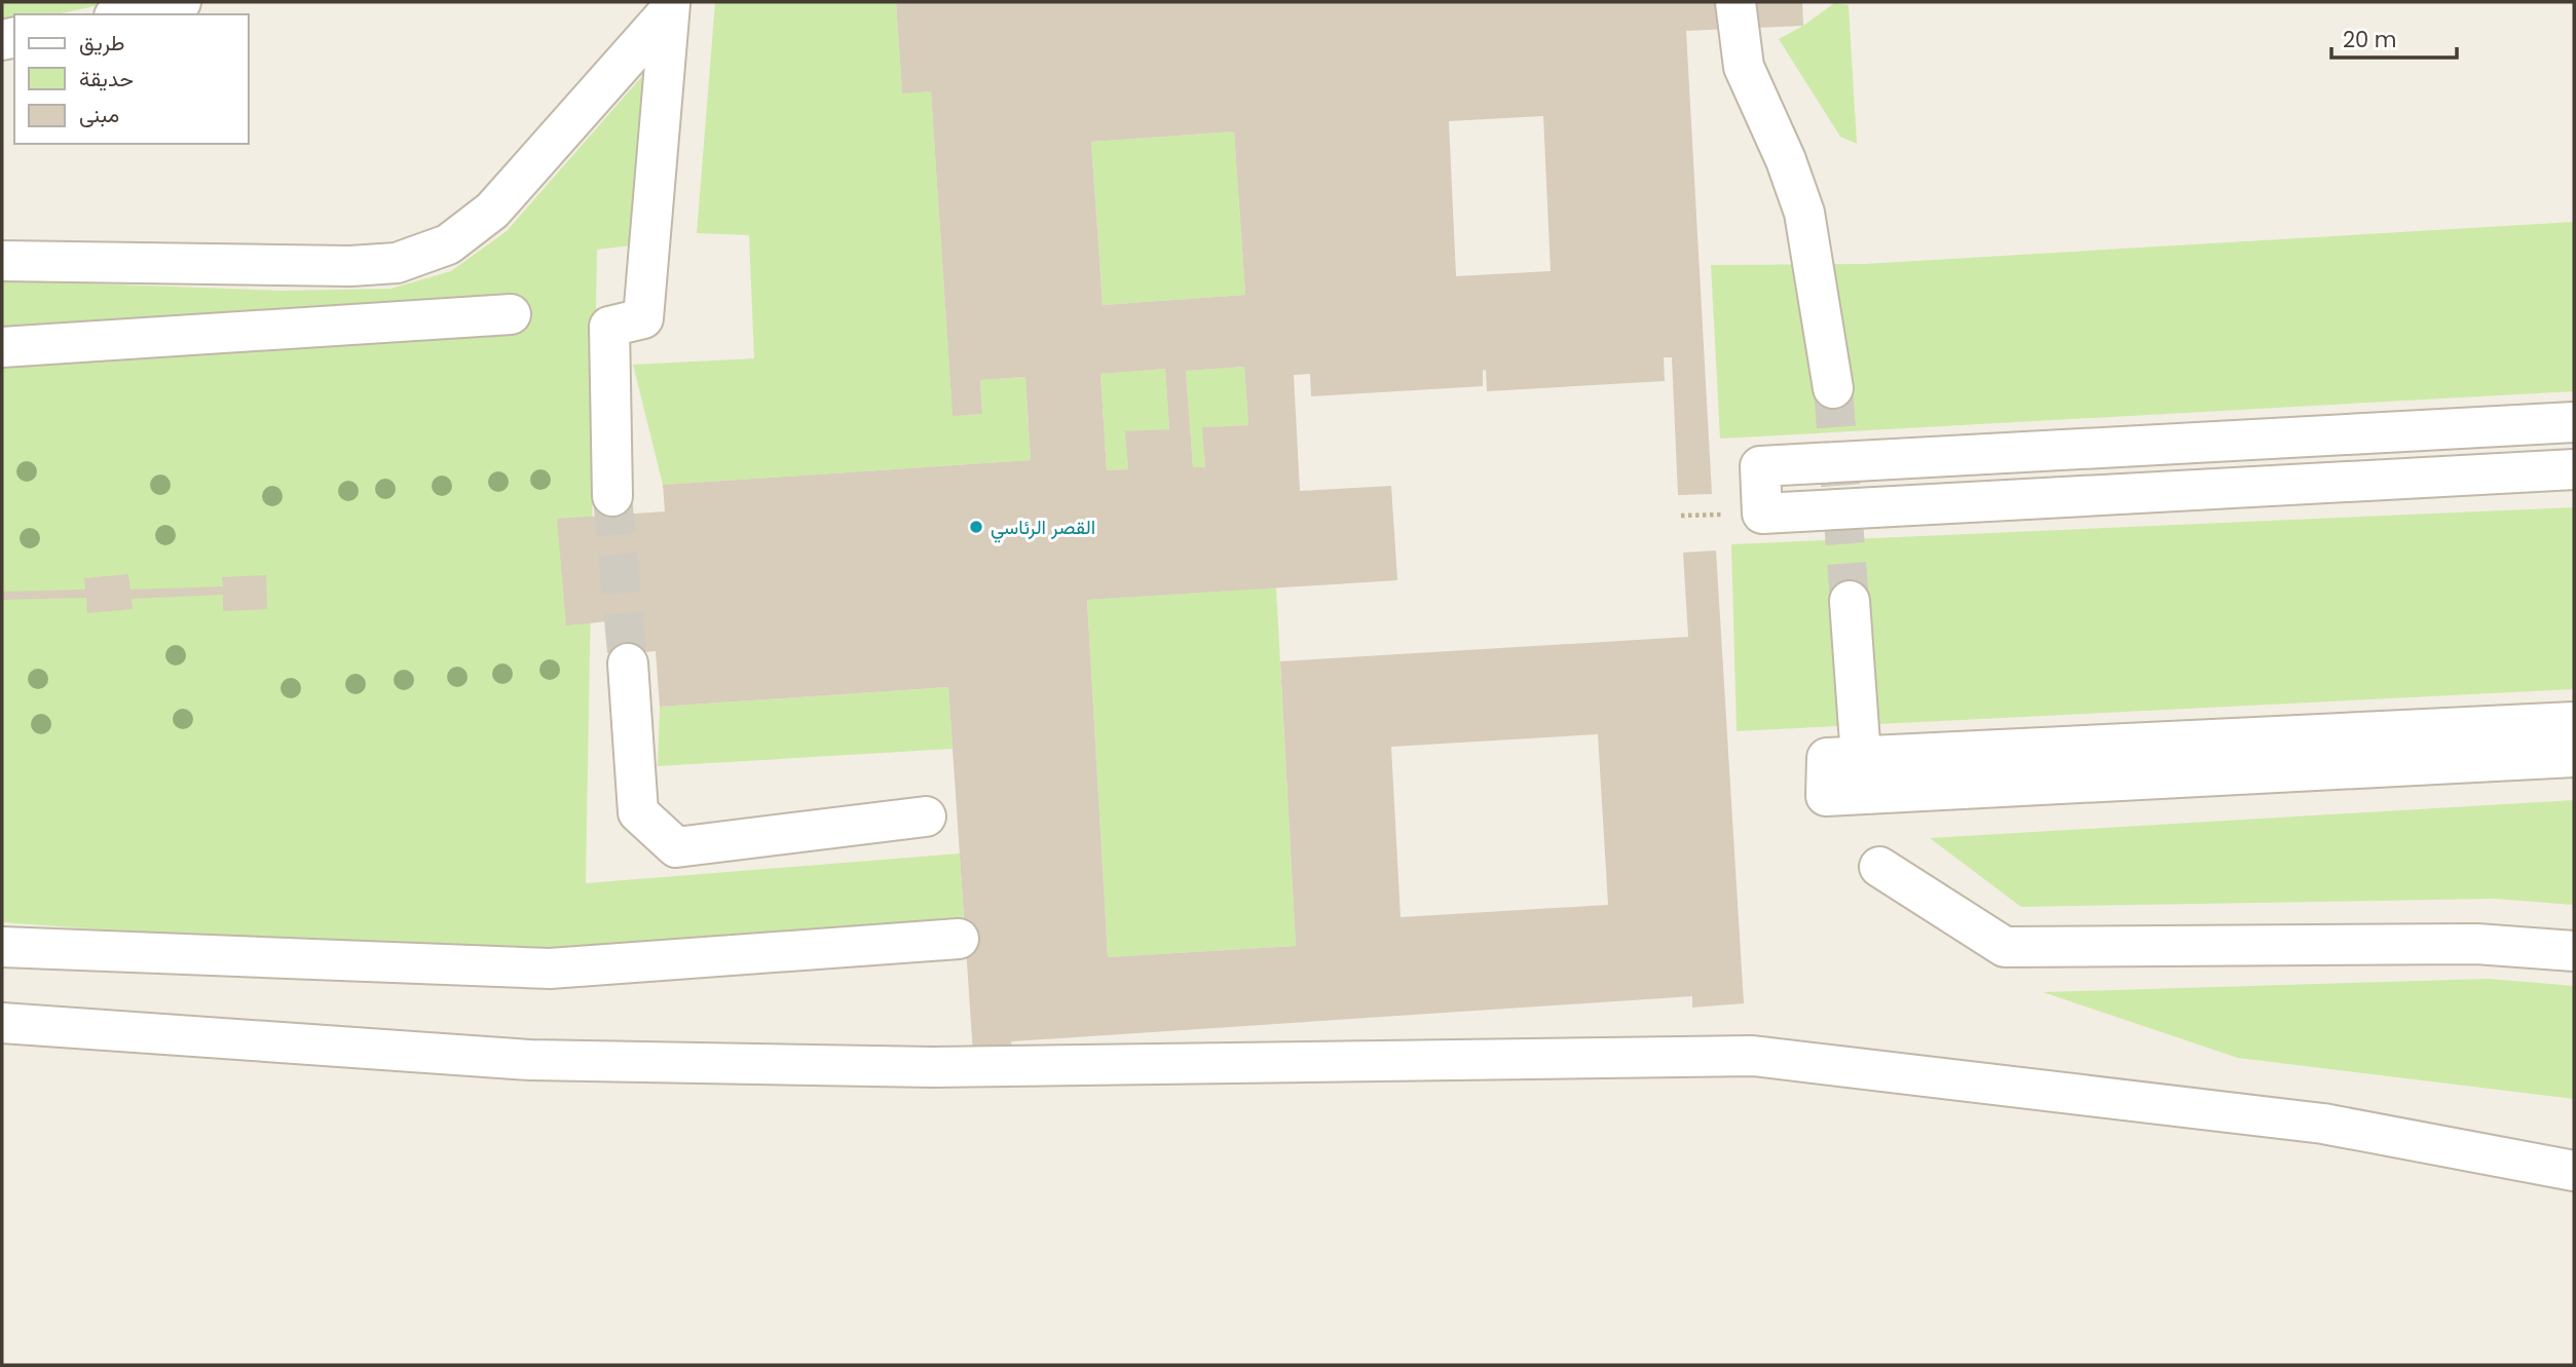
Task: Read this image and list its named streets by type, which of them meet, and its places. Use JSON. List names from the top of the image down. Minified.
{"places":["القصر الرئاسي"],"legend":["طريق","حديقة","مبنى"],"scale_bar":"20 m"}
